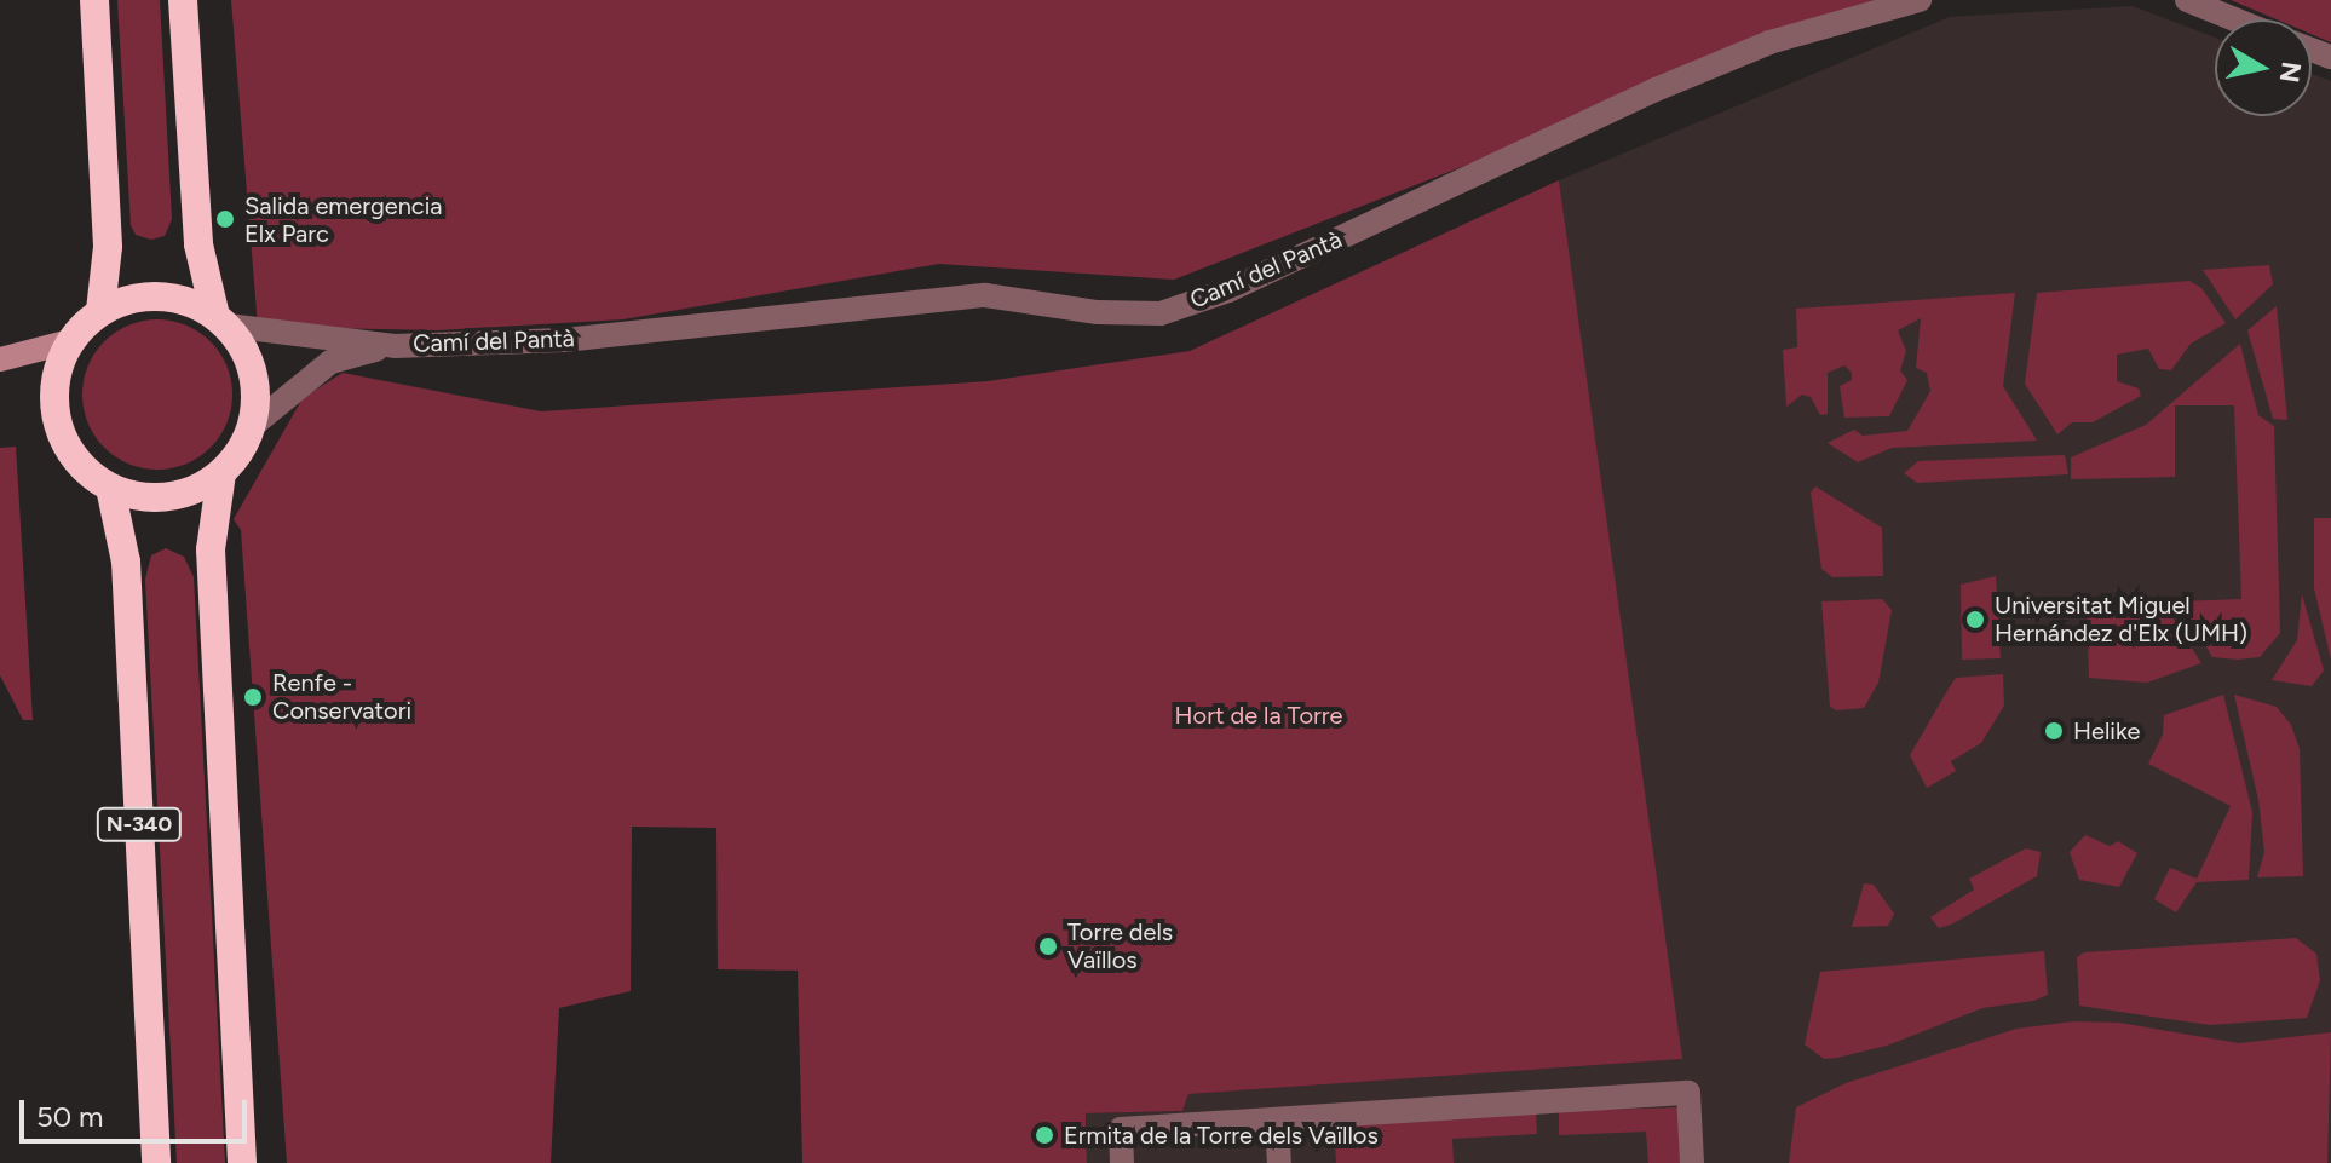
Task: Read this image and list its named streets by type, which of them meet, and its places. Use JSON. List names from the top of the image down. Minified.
{"streets":{"highway":["N-340"],"street":["Camí del Pantà"]},"crossings":[["Camí del Pantà","N-340"]],"parks":["Hort de la Torre"],"places":["Salida emergencia Elx Parc","Universitat Miguel Hernández d'Elx (UMH)","Renfe - Conservatori","Helike","Torre dels Vaïllos","Ermita de la Torre dels Vaïllos"],"scale_bar":"50 m","north":"right"}
